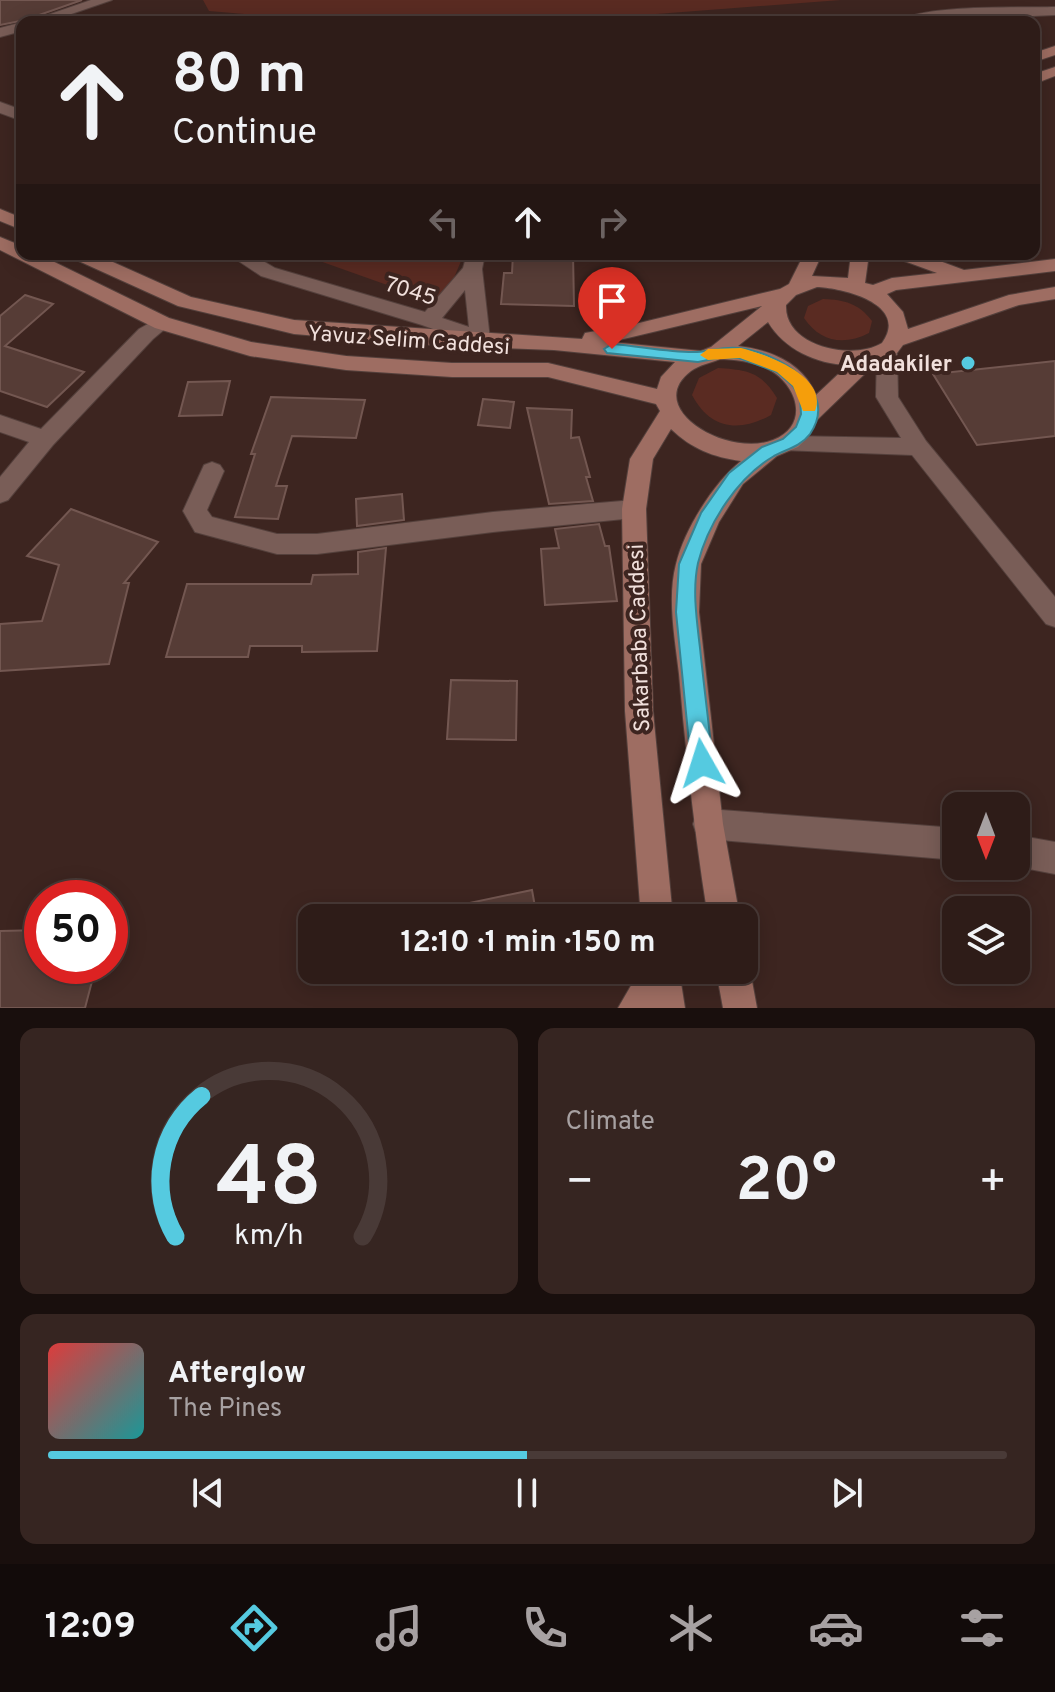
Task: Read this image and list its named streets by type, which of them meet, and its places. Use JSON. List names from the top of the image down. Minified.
{"streets":{"main road":["Yavuz Selim Caddesi","Sakarbaba Caddesi"],"street":["7045"]},"crossings":[["7045","Yavuz Selim Caddesi"],["Yavuz Selim Caddesi","Sakarbaba Caddesi"]],"places":["Adadakiler"],"north":"bottom","page":{"turn":["80 m","Continue"],"limit":"50","trip":"12:10 · 1 min · 150 m","tile":"Climate","heat":["−","20°","+"],"song":["Afterglow","The Pines"],"tabs":"12:09","gauge":["48","km/h"]}}
